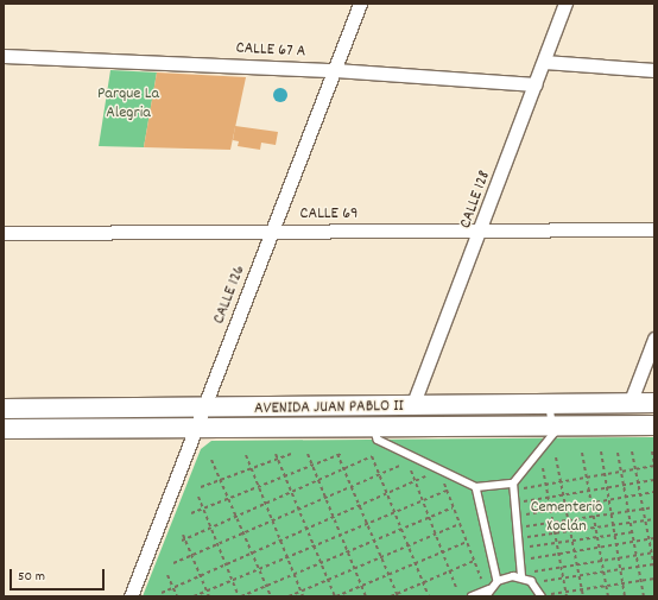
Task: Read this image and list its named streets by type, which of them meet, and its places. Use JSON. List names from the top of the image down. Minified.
{"streets":{"main road":["AVENIDA JUAN PABLO II"],"street":["CALLE 67 A","CALLE 128","CALLE 69","CALLE 126"]},"crossings":[["CALLE 67 A","CALLE 128"],["CALLE 67 A","CALLE 126"],["CALLE 128","CALLE 69"],["CALLE 128","AVENIDA JUAN PABLO II"],["CALLE 69","CALLE 126"],["CALLE 126","AVENIDA JUAN PABLO II"]],"parks":["Parque La Alegria","Cementerio Xoclán"],"scale_bar":"50 m"}
